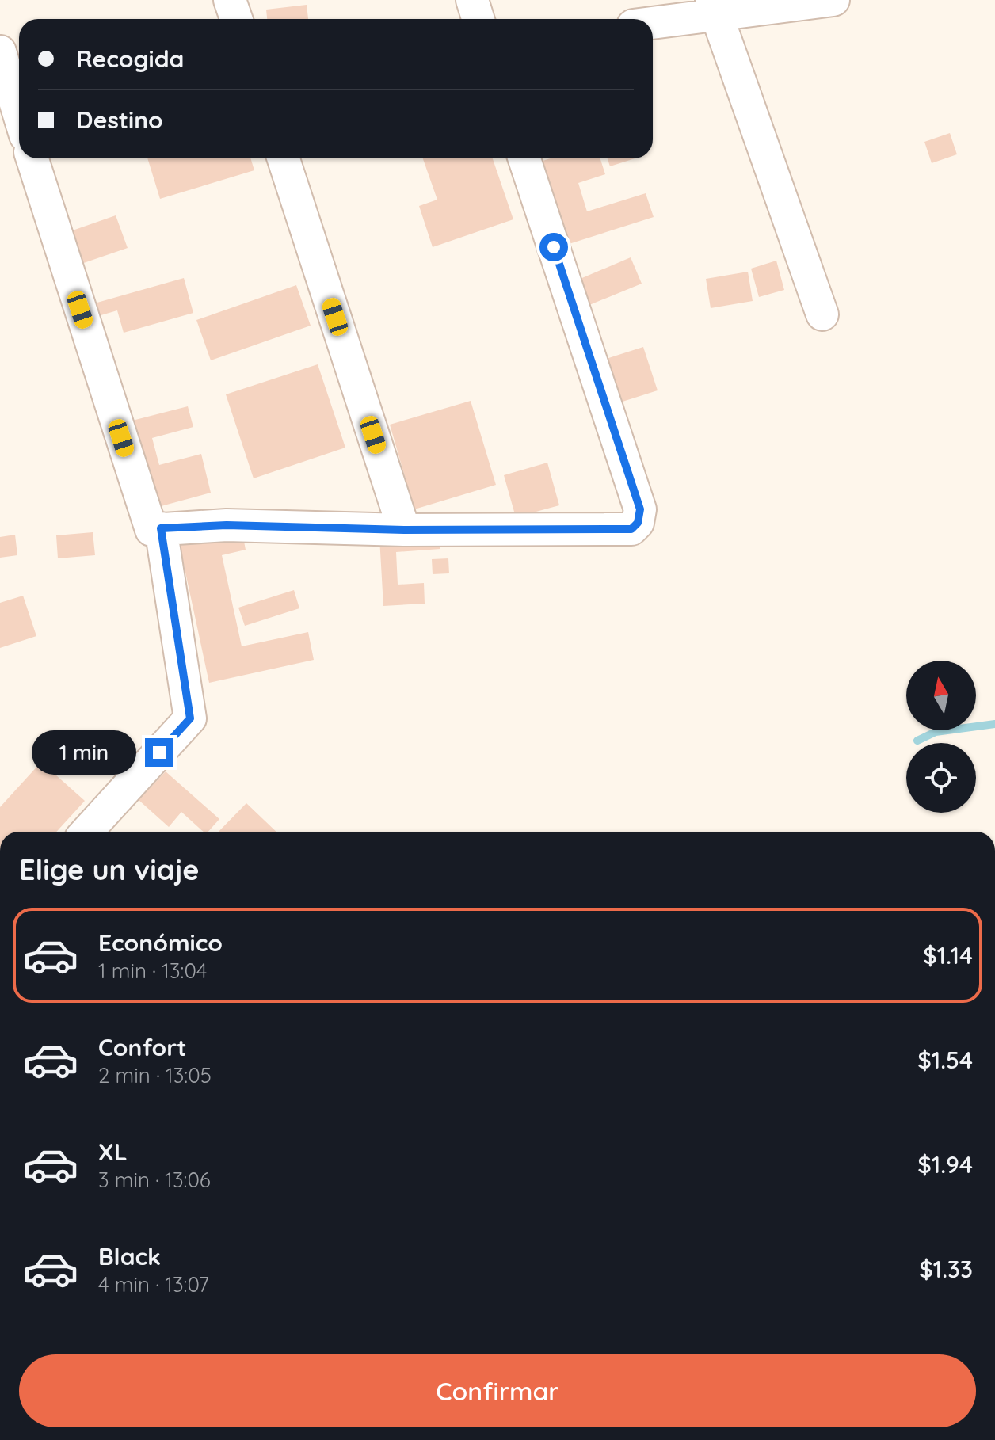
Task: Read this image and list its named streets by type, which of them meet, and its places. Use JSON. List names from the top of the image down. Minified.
{"north":"top","page":{"banner":["Recogida","Destino"],"bubble":"1 min","heading":"Elige un viaje","list":[{"name":"Económico","note":"1 min · 13:04","value":"$1.14"},{"name":"Confort","note":"2 min · 13:05","value":"$1.54"},{"name":"XL","note":"3 min · 13:06","value":"$1.94"},{"name":"Black","note":"4 min · 13:07","value":"$1.33"}],"buttons":"Confirmar"}}
